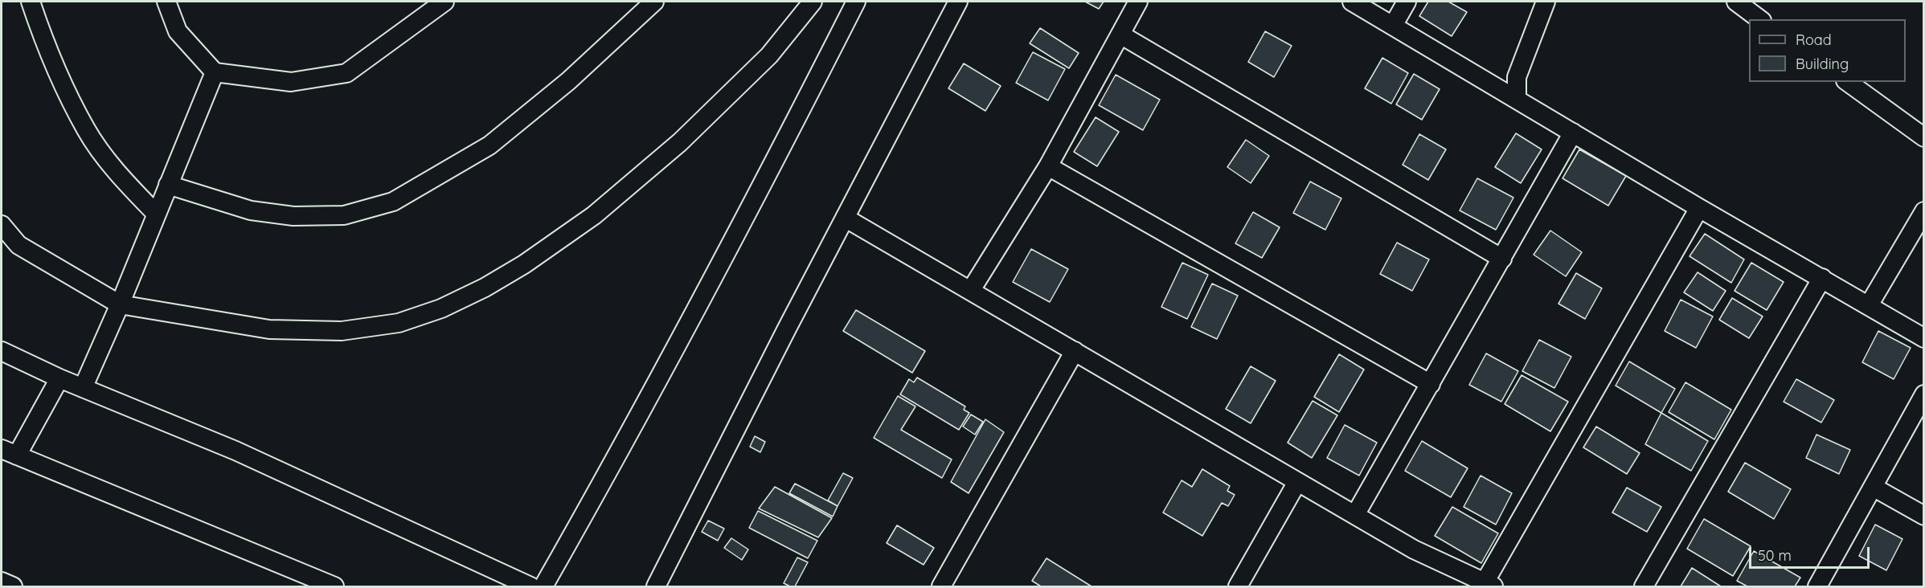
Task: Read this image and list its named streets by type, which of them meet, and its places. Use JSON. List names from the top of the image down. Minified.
{"legend":["Road","Building"],"scale_bar":"50 m"}
